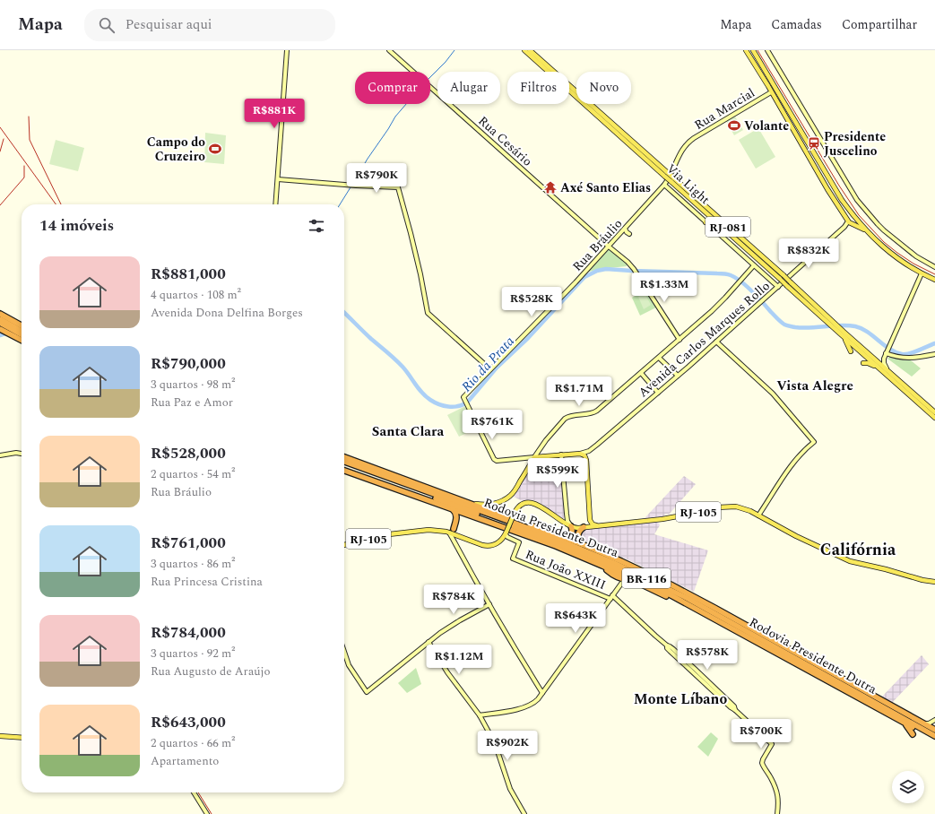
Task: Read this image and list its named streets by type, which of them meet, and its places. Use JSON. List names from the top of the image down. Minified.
{"streets":{"highway":["Rodovia Presidente Dutra","BR-116"],"main road":["Via Light","RJ-081","RJ-105"],"street":["Rua Marcial","Rua Cesário","Rua Bráulio","Avenida Carlos Marques Rollo","Rua João XXIII"]},"crossings":[["Rua Marcial","Rua Bráulio"],["Rua Cesário","Rua Bráulio"],["RJ-105","Rua João XXIII"],["Rodovia Presidente Dutra","BR-116"]],"districts":["Vista Alegre","Santa Clara","Califórnia","Monte Líbano"],"water":["Rio da Prata"],"places":{"sports":["Volante","Campo do Cruzeiro"],"station":["Presidente Juscelino"],"temple":["Axé Santo Elias"]},"page":{"header":"Mapa","search":"Pesquisar aqui","nav":["Mapa","Camadas","Compartilhar"],"chip":["Comprar","Alugar","Filtros","Novo"],"price":["R$881K","R$790K","R$832K","R$1.33M","R$528K","R$1.71M","R$761K","R$599K","R$784K","R$643K","R$578K","R$1.12M","R$700K","R$902K"],"heading":"14 imóveis","list":[{"name":"R$881,000","note":"4 quartos · 108 m² · Avenida Dona Delfina Borges"},{"name":"R$790,000","note":"3 quartos · 98 m² · Rua Paz e Amor"},{"name":"R$528,000","note":"2 quartos · 54 m² · Rua Bráulio"},{"name":"R$761,000","note":"3 quartos · 86 m² · Rua Princesa Cristina"},{"name":"R$784,000","note":"3 quartos · 92 m² · Rua Augusto de Araújo"},{"name":"R$643,000","note":"2 quartos · 66 m² · Apartamento"}]}}
